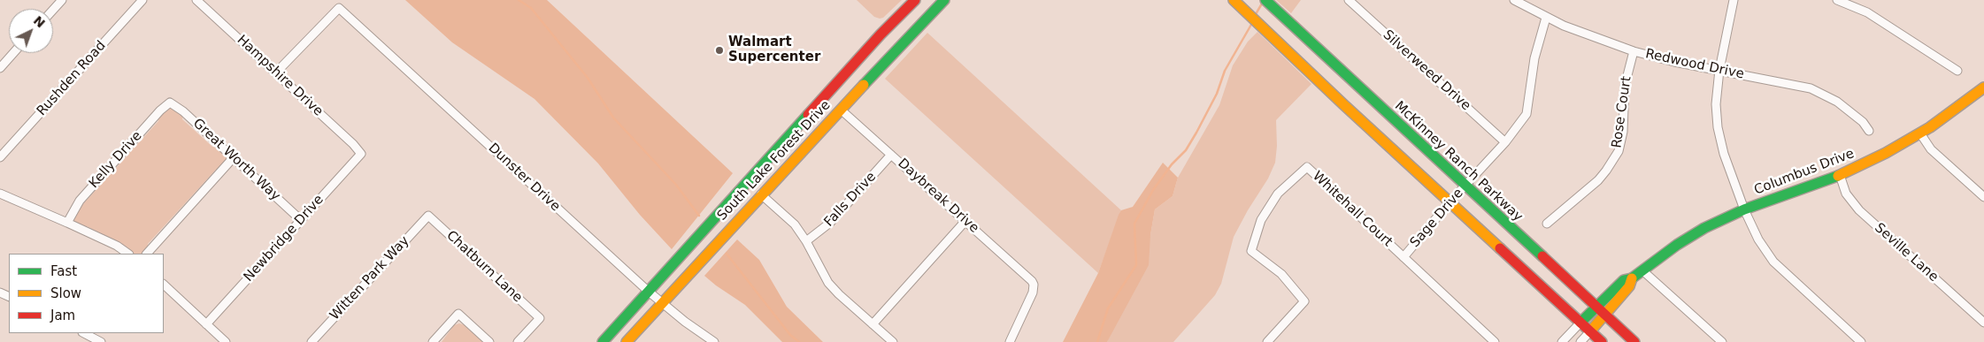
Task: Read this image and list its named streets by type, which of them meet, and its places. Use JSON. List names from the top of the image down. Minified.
{"streets":{"main road":["South Lake Forest Drive","McKinney Ranch Parkway","Columbus Drive"],"street":["Redwood Drive","Silverweed Drive","Hampshire Drive","Rushden Road","Rose Court","Kelly Drive","Great Worth Way","Dunster Drive","Daybreak Drive","Falls Drive","Whitehall Court","Sage Drive","Newbridge Drive","Seville Lane","Chatburn Lane","Witten Park Way"]},"crossings":[["Redwood Drive","Rose Court"],["Redwood Drive","Sage Drive"],["Silverweed Drive","Sage Drive"],["Hampshire Drive","Dunster Drive"],["Hampshire Drive","Newbridge Drive"],["Kelly Drive","Great Worth Way"],["Great Worth Way","Newbridge Drive"],["South Lake Forest Drive","Dunster Drive"],["South Lake Forest Drive","Daybreak Drive"],["McKinney Ranch Parkway","Columbus Drive"],["McKinney Ranch Parkway","Sage Drive"],["Columbus Drive","Seville Lane"],["Daybreak Drive","Falls Drive"],["Whitehall Court","Sage Drive"],["Chatburn Lane","Witten Park Way"]],"places":["Walmart Supercenter"],"legend":["Fast","Slow","Jam"],"north":"top right"}
